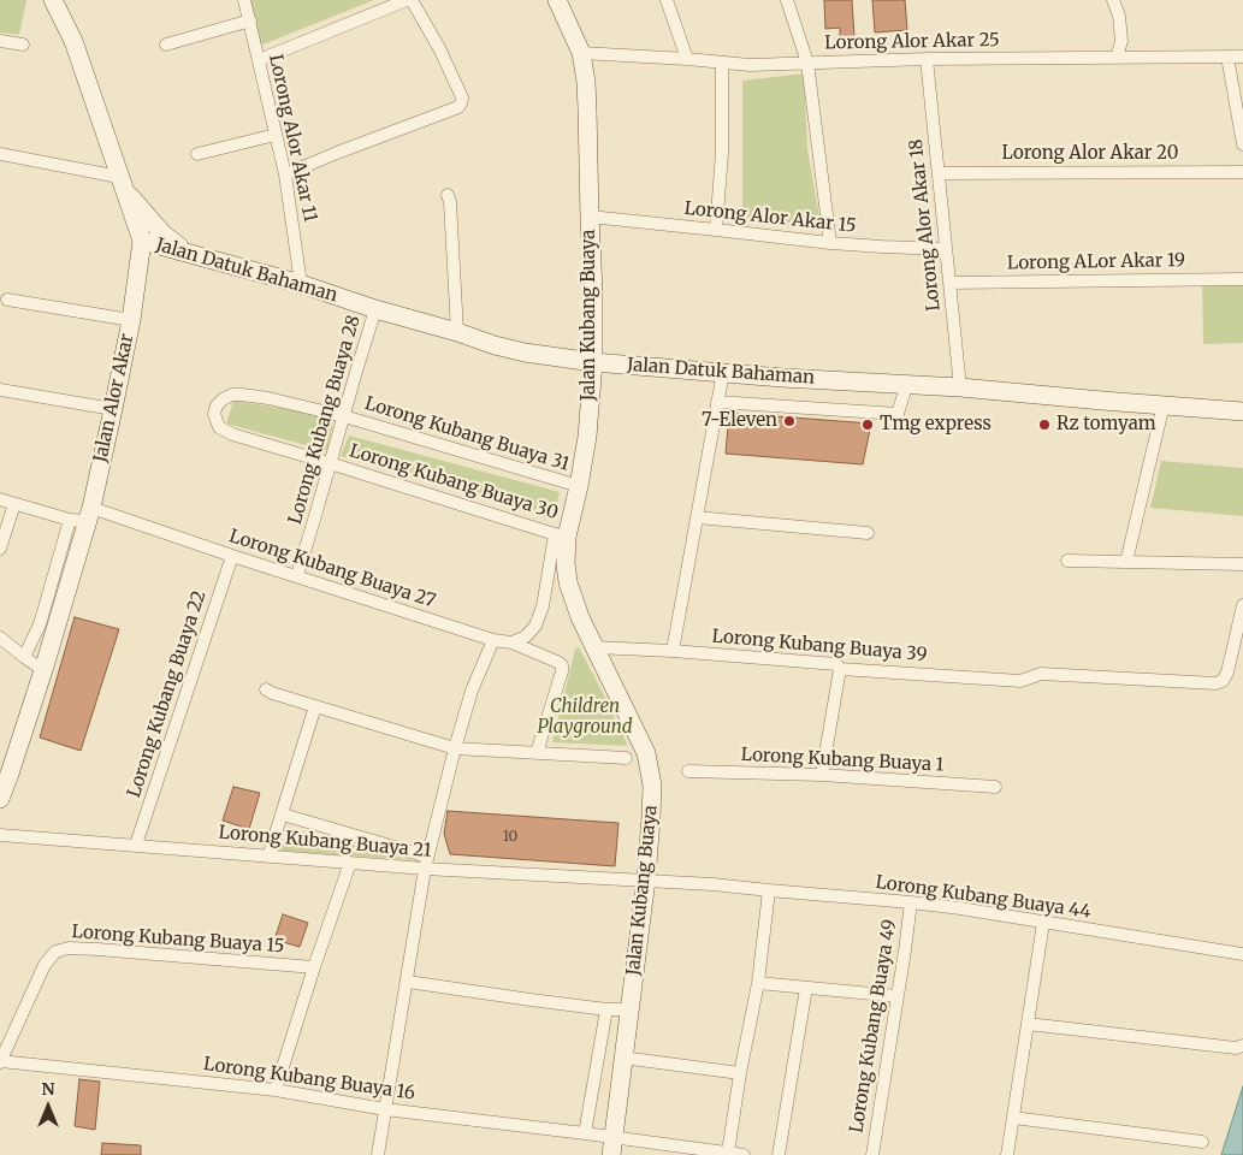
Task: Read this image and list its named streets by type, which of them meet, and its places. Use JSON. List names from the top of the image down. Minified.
{"streets":{"street":["Lorong Alor Akar 25","Lorong Alor Akar 11","Lorong Alor Akar 20","Lorong Alor Akar 15","Lorong Alor Akar 18","Lorong ALor Akar 19","Jalan Datuk Bahaman","Jalan Kubang Buaya","Jalan Alor Akar","Lorong Kubang Buaya 28","Lorong Kubang Buaya 31","Lorong Kubang Buaya 30","Lorong Kubang Buaya 27","Lorong Kubang Buaya 39","Lorong Kubang Buaya 22","Lorong Kubang Buaya 1","Lorong Kubang Buaya 21","Lorong Kubang Buaya 44","Lorong Kubang Buaya 15","Lorong Kubang Buaya 49","Lorong Kubang Buaya 16"]},"crossings":[["Lorong Alor Akar 25","Lorong Alor Akar 18"],["Lorong Alor Akar 25","Jalan Kubang Buaya"],["Lorong Alor Akar 11","Jalan Datuk Bahaman"],["Lorong Alor Akar 20","Lorong Alor Akar 18"],["Lorong Alor Akar 15","Lorong Alor Akar 18"],["Lorong Alor Akar 15","Jalan Kubang Buaya"],["Lorong Alor Akar 18","Lorong ALor Akar 19"],["Lorong Alor Akar 18","Jalan Datuk Bahaman"],["Jalan Datuk Bahaman","Jalan Kubang Buaya"],["Jalan Datuk Bahaman","Jalan Alor Akar"],["Jalan Datuk Bahaman","Lorong Kubang Buaya 28"],["Jalan Kubang Buaya","Lorong Kubang Buaya 31"],["Jalan Kubang Buaya","Lorong Kubang Buaya 30"],["Jalan Kubang Buaya","Lorong Kubang Buaya 39"],["Jalan Kubang Buaya","Lorong Kubang Buaya 21"],["Jalan Kubang Buaya","Lorong Kubang Buaya 44"],["Jalan Kubang Buaya","Lorong Kubang Buaya 16"],["Jalan Alor Akar","Lorong Kubang Buaya 27"],["Lorong Kubang Buaya 28","Lorong Kubang Buaya 31"],["Lorong Kubang Buaya 28","Lorong Kubang Buaya 30"],["Lorong Kubang Buaya 28","Lorong Kubang Buaya 27"],["Lorong Kubang Buaya 31","Lorong Kubang Buaya 30"],["Lorong Kubang Buaya 27","Lorong Kubang Buaya 22"],["Lorong Kubang Buaya 22","Lorong Kubang Buaya 21"],["Lorong Kubang Buaya 21","Lorong Kubang Buaya 44"],["Lorong Kubang Buaya 44","Lorong Kubang Buaya 49"],["Lorong Kubang Buaya 15","Lorong Kubang Buaya 16"]],"parks":["Children Playground"],"places":["7-Eleven","Tmg express","Rz tomyam"],"house_numbers":["10"],"north":"top"}
